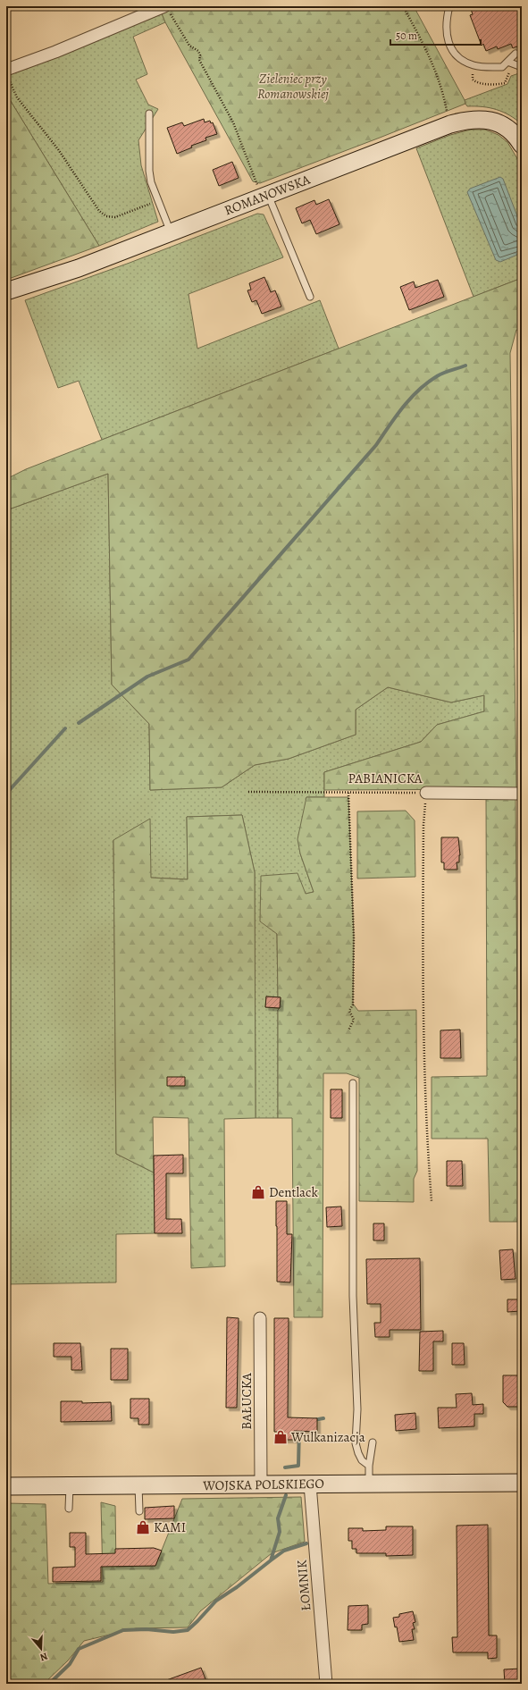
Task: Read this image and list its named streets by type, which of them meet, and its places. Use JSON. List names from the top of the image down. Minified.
{"streets":{"street":["ROMANOWSKA","PABIANICKA","BAŁUCKA","WOJSKA POLSKIEGO","ŁOMNIK"]},"crossings":[["BAŁUCKA","WOJSKA POLSKIEGO"],["WOJSKA POLSKIEGO","ŁOMNIK"]],"parks":["Zieleniec przy Romanowskiej"],"places":{"shop":["Dentlack","Wulkanizacja","KAMI"]},"scale_bar":"50 m","north":"bottom"}
